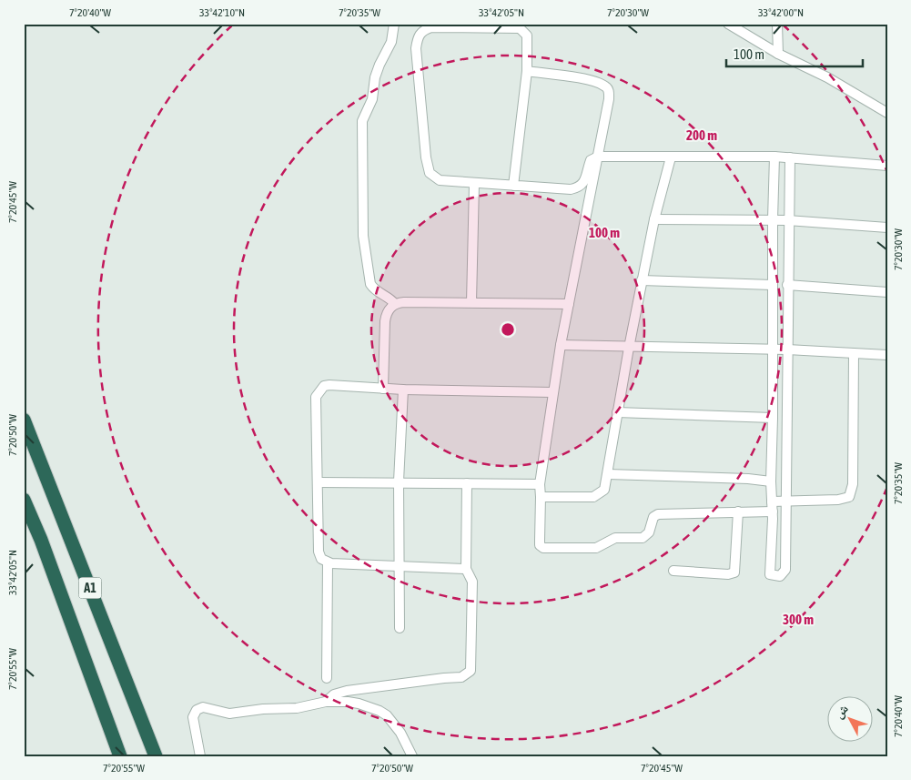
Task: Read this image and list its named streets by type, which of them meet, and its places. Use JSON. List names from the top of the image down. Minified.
{"streets":{"highway":["A1"]},"scale_bar":"100 m","north":"top left","coordinates":["7°20'40\"W","33°42'10\"N","7°20'35\"W","33°42'05\"N","7°20'30\"W","33°42'00\"N","7°20'45\"W","7°20'50\"W","7°20'55\"W"],"rings":["200 m","100 m","300 m"]}
